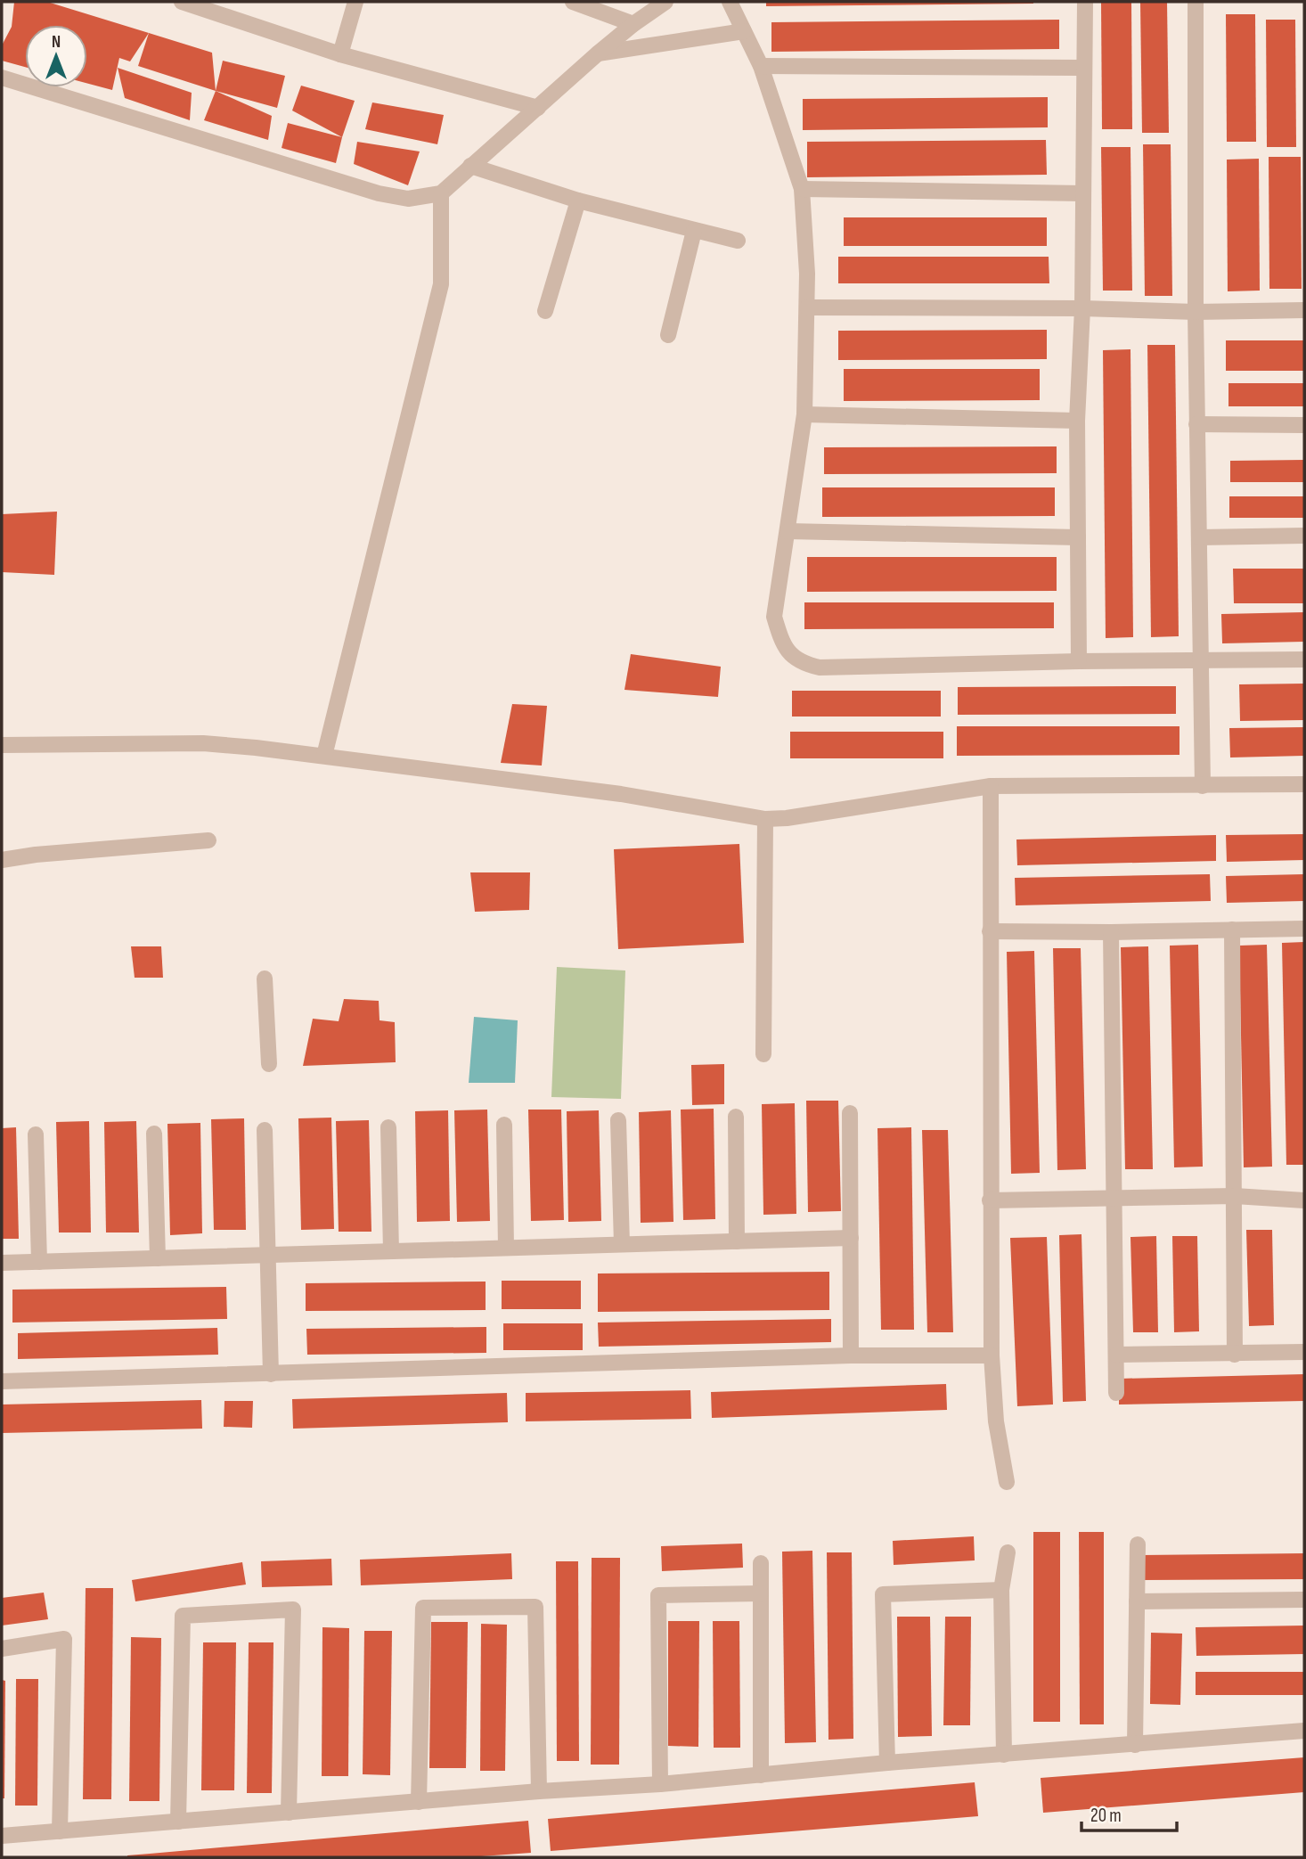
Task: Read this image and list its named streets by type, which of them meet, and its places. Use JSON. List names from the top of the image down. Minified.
{"scale_bar":"20 m","north":"top"}
